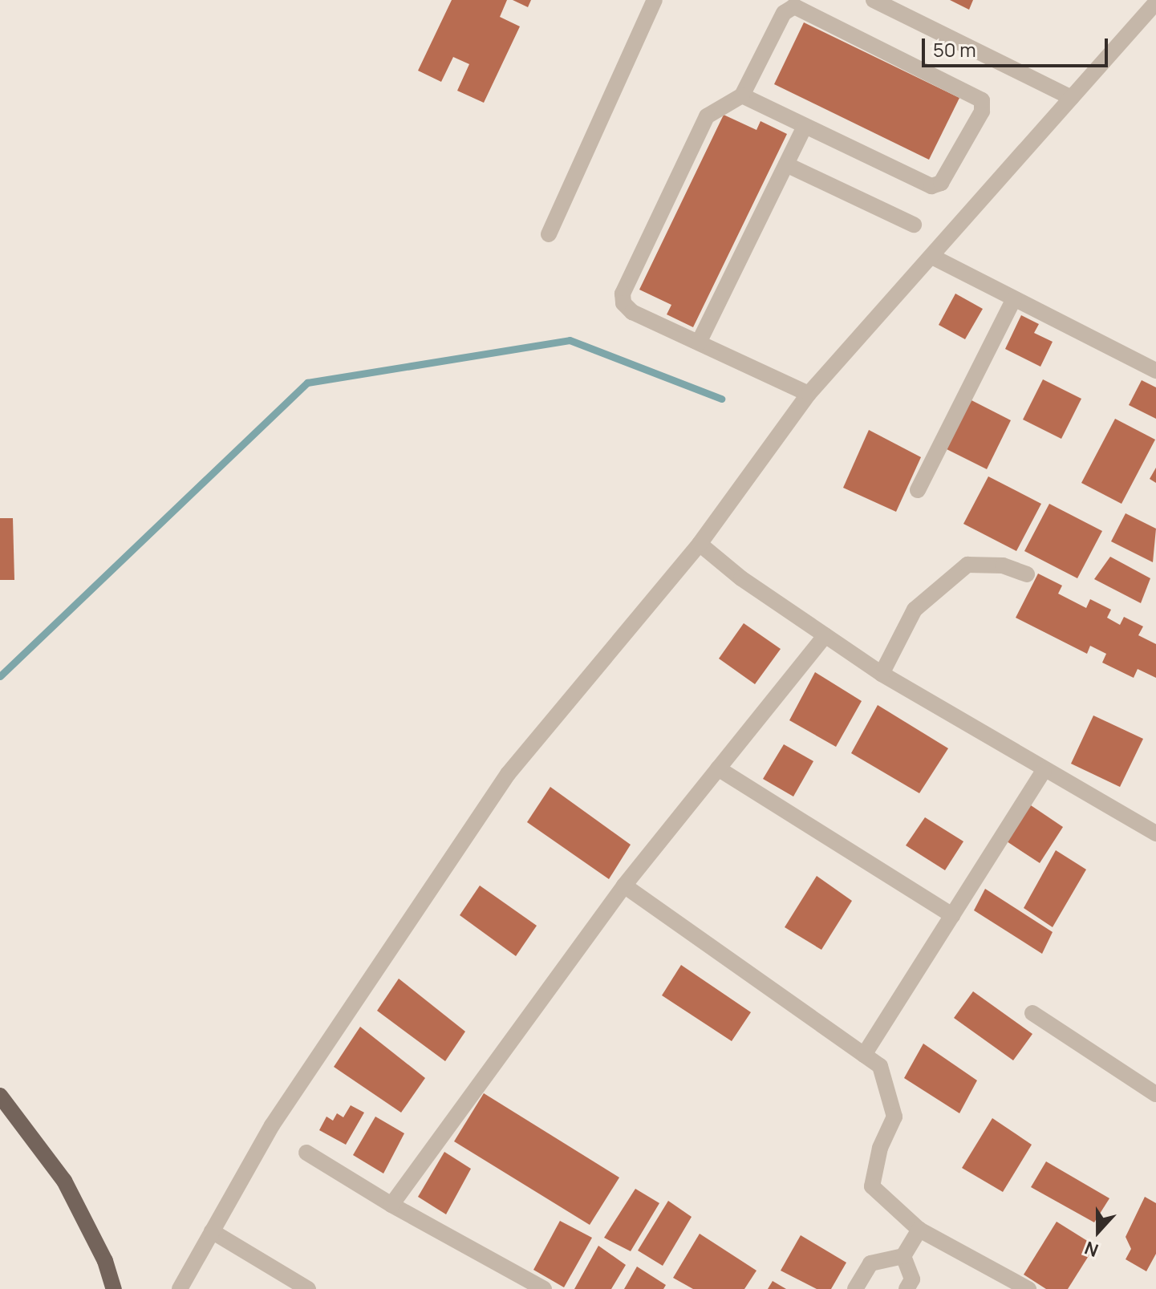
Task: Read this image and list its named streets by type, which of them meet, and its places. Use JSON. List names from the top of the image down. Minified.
{"scale_bar":"50 m","north":"bottom"}
